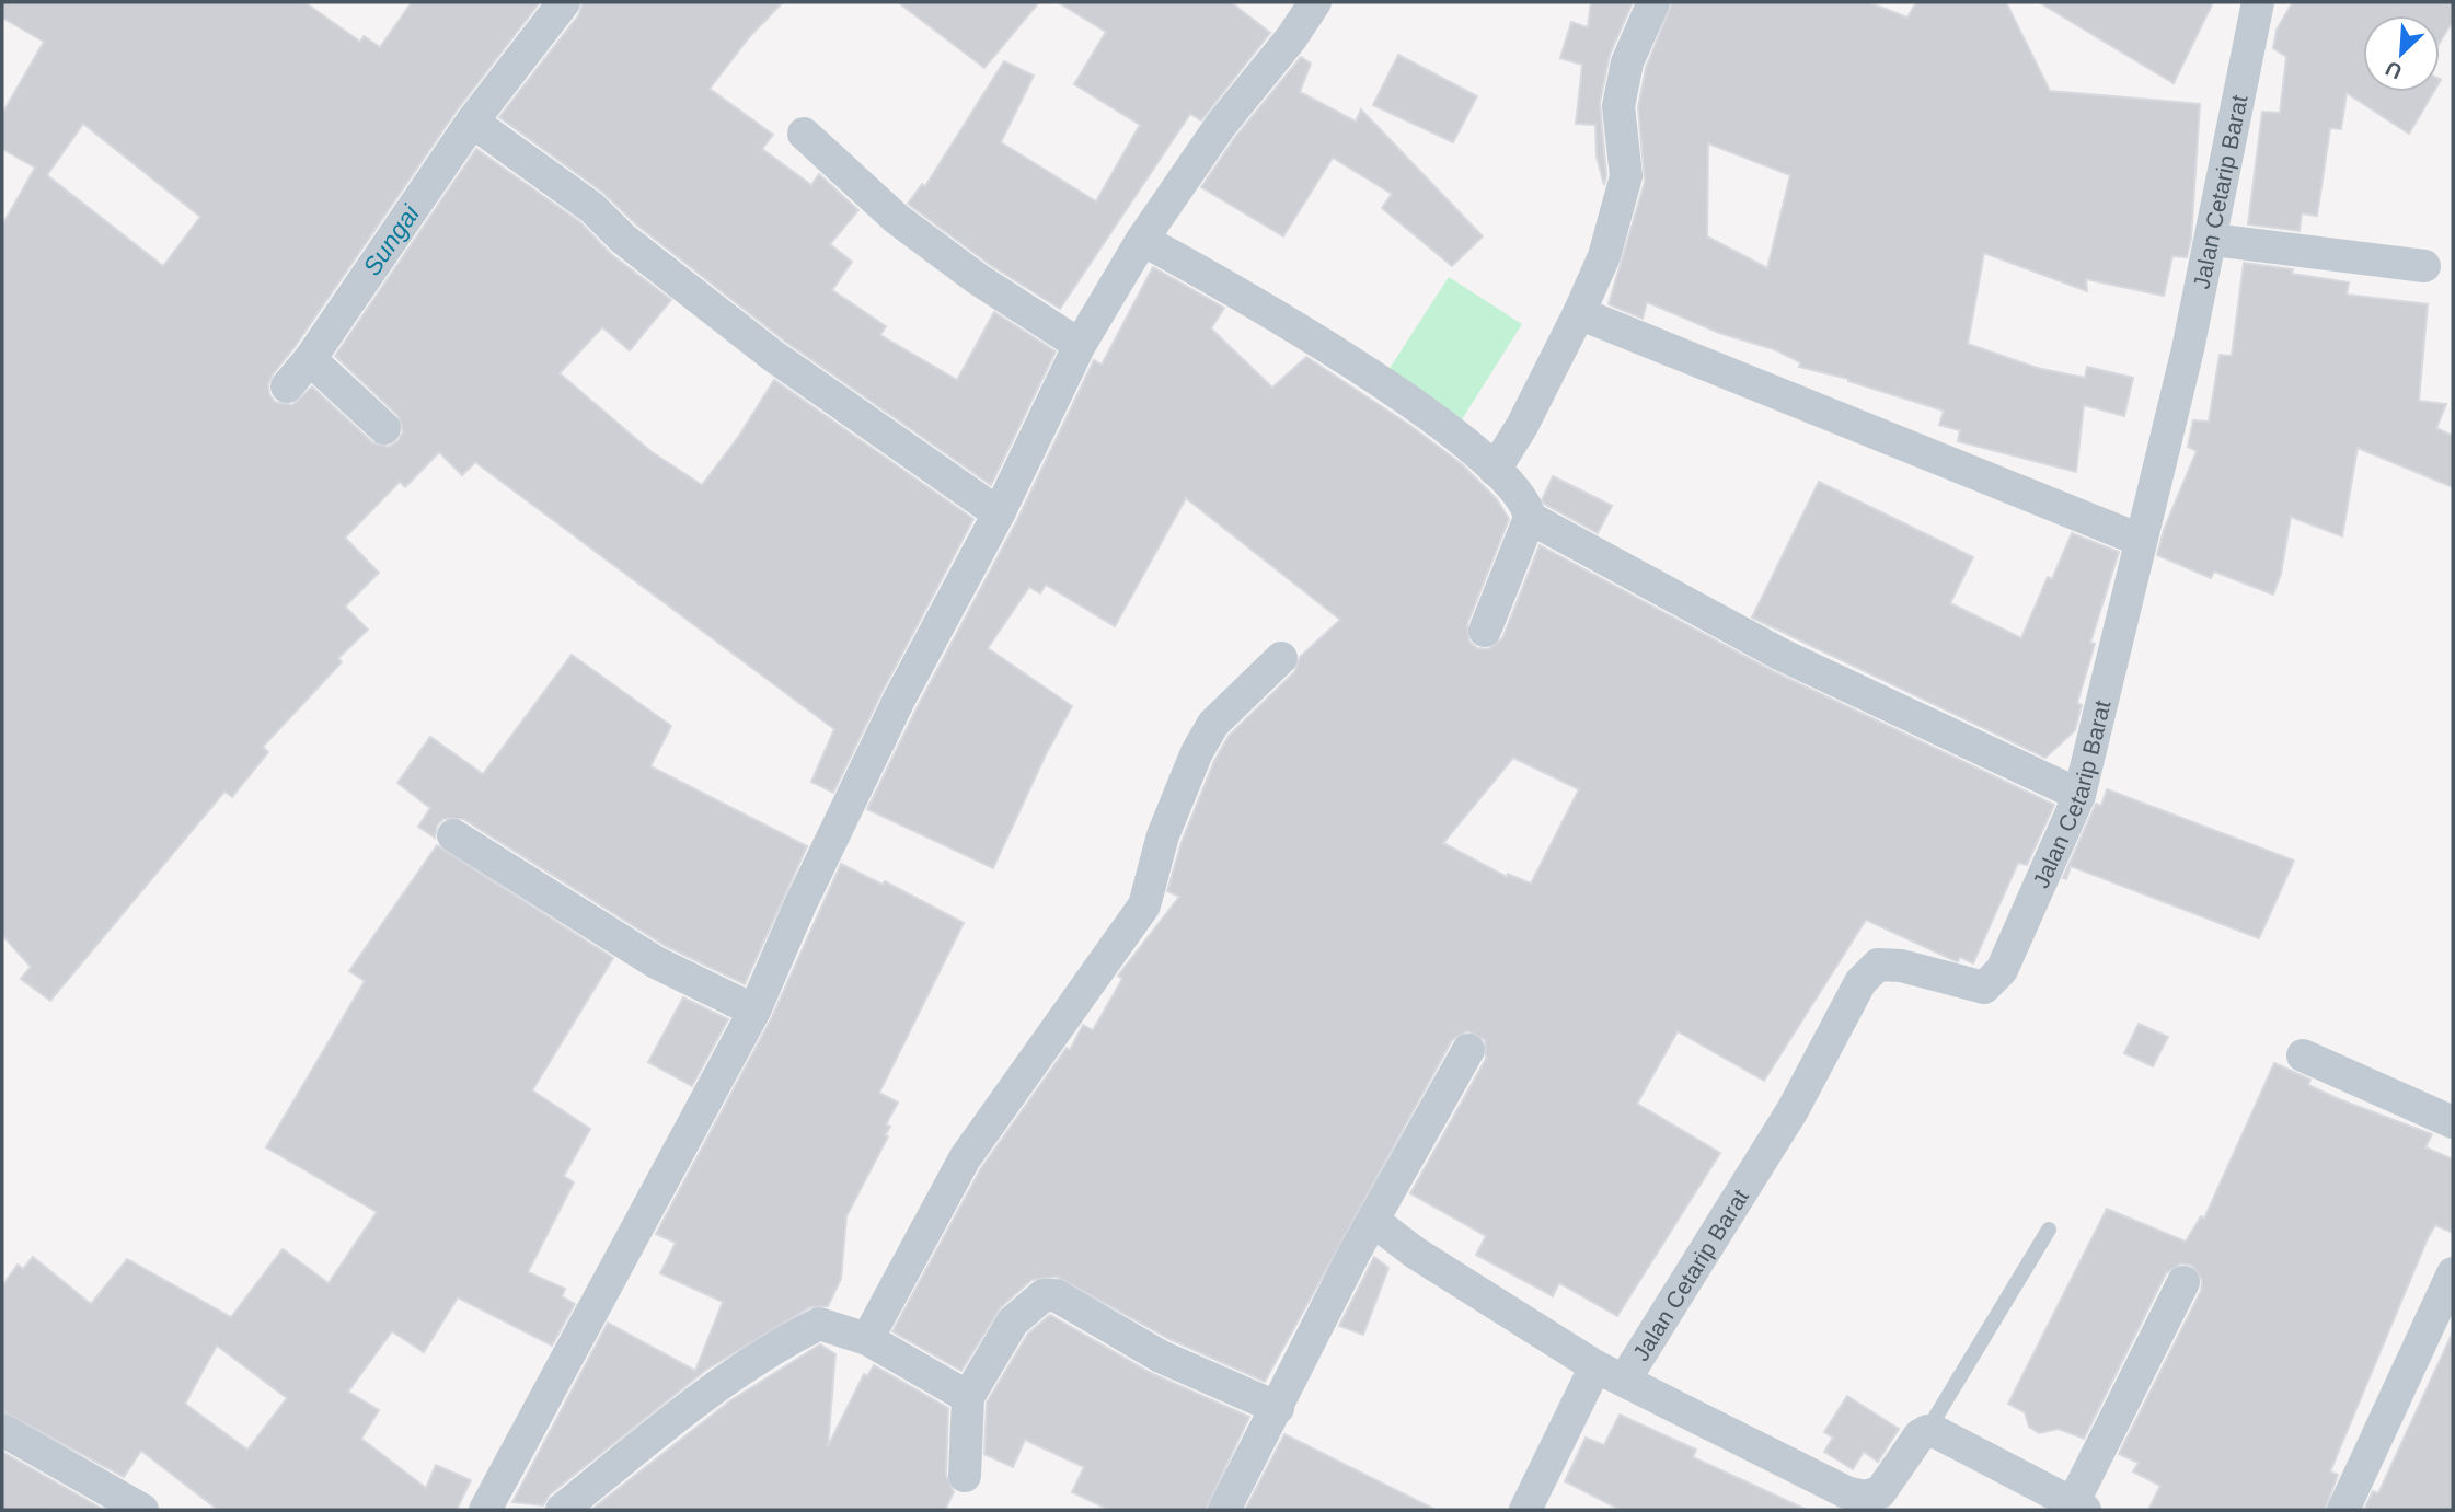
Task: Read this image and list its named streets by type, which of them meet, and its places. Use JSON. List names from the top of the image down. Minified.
{"streets":{"street":["Jalan Cetarip Barat"]},"water":["Sungai"],"north":"bottom left"}
